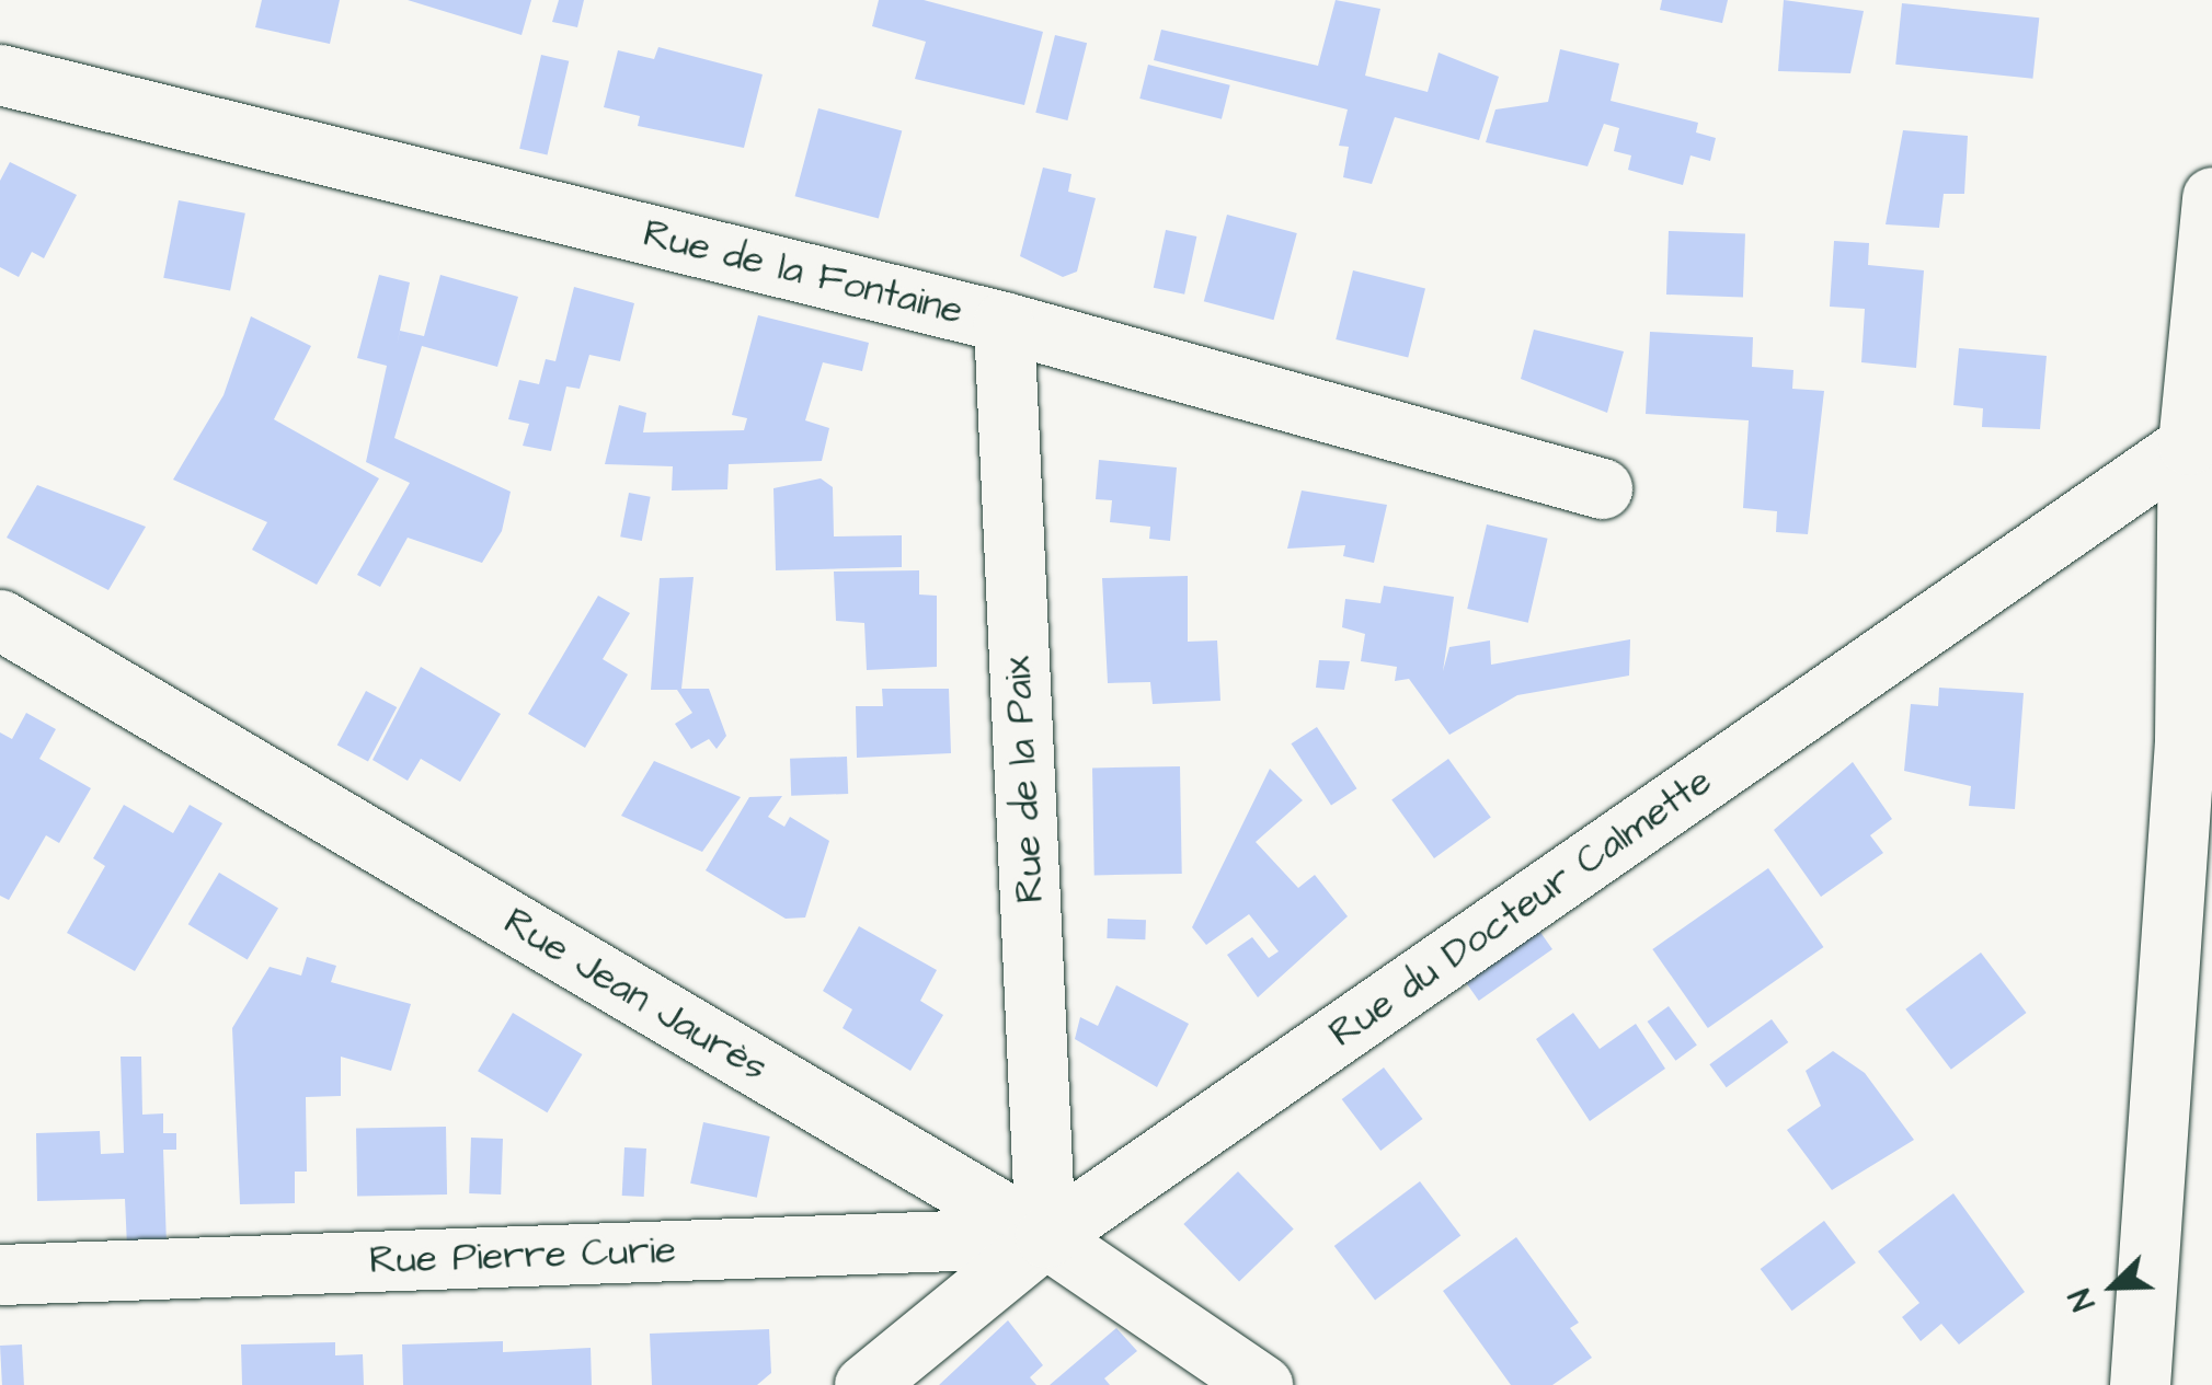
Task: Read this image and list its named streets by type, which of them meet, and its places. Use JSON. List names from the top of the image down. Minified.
{"streets":{"street":["Rue de la Fontaine","Rue de la Paix","Rue du Docteur Calmette","Rue Jean Jaurès","Rue Pierre Curie"]},"crossings":[["Rue de la Fontaine","Rue de la Paix"],["Rue de la Paix","Rue du Docteur Calmette"],["Rue de la Paix","Rue Jean Jaurès"],["Rue de la Paix","Rue Pierre Curie"],["Rue du Docteur Calmette","Rue Jean Jaurès"],["Rue du Docteur Calmette","Rue Pierre Curie"],["Rue Jean Jaurès","Rue Pierre Curie"]],"north":"bottom left"}
